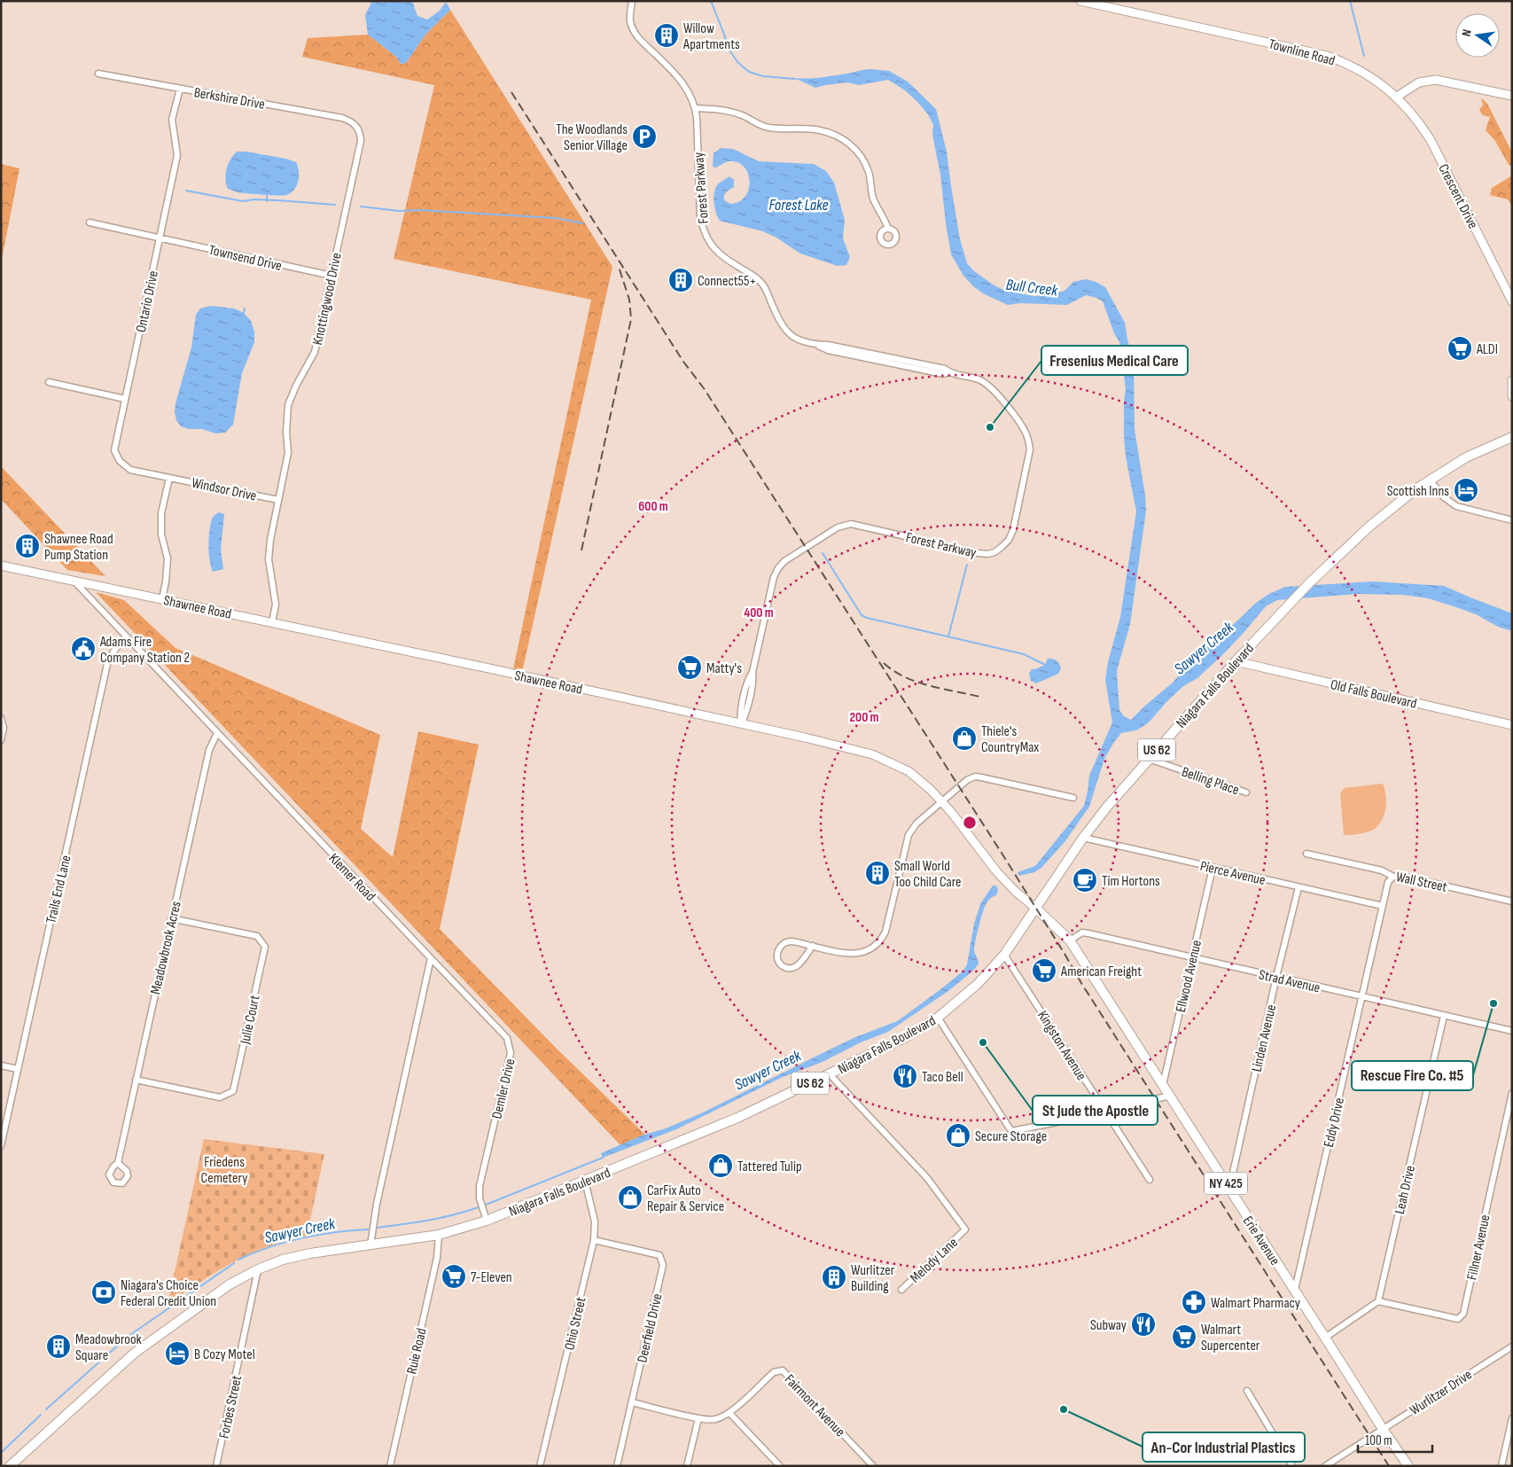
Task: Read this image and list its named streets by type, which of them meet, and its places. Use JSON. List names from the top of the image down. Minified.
{"streets":{"main road":["Townline Road","Crescent Drive","Shawnee Road","Niagara Falls Boulevard","Old Falls Boulevard","US 62","NY 425","Erie Avenue"],"street":["Berkshire Drive","Forest Parkway","Townsend Drive","Knottingwood Drive","Ontario Drive","Windsor Drive","Belling Place","Pierce Avenue","Klemer Road","Wall Street","Trails End Lane","Meadowbrook Acres","Ellwood Avenue","Strad Avenue","Julie Court","Linden Avenue","Kingston Avenue","Demler Drive","Eddy Drive","Leah Drive","Fillner Avenue","Melody Lane","Ohio Street","Deerfield Drive","Ruie Road","Wurlitzer Drive","Fairmont Avenue","Forbes Street"]},"crossings":[["Townline Road","Crescent Drive"],["Berkshire Drive","Knottingwood Drive"],["Berkshire Drive","Ontario Drive"],["Forest Parkway","Shawnee Road"],["Townsend Drive","Knottingwood Drive"],["Townsend Drive","Ontario Drive"],["Knottingwood Drive","Windsor Drive"],["Knottingwood Drive","Shawnee Road"],["Ontario Drive","Windsor Drive"],["Shawnee Road","Niagara Falls Boulevard"],["Shawnee Road","Klemer Road"],["Shawnee Road","Erie Avenue"],["Niagara Falls Boulevard","Old Falls Boulevard"],["Niagara Falls Boulevard","Belling Place"],["Niagara Falls Boulevard","Pierce Avenue"],["Niagara Falls Boulevard","Kingston Avenue"],["Niagara Falls Boulevard","Demler Drive"],["Niagara Falls Boulevard","Erie Avenue"],["Niagara Falls Boulevard","Melody Lane"],["Niagara Falls Boulevard","Ohio Street"],["Niagara Falls Boulevard","Ruie Road"],["Niagara Falls Boulevard","Forbes Street"],["Pierce Avenue","Ellwood Avenue"],["Pierce Avenue","Linden Avenue"],["Pierce Avenue","Eddy Drive"],["Klemer Road","Trails End Lane"],["Klemer Road","Meadowbrook Acres"],["Klemer Road","Demler Drive"],["Wall Street","Eddy Drive"],["Meadowbrook Acres","Julie Court"],["Ellwood Avenue","Strad Avenue"],["Ellwood Avenue","Erie Avenue"],["Strad Avenue","Linden Avenue"],["Strad Avenue","Eddy Drive"],["Strad Avenue","Leah Drive"],["Strad Avenue","Erie Avenue"],["Linden Avenue","Erie Avenue"],["Eddy Drive","Erie Avenue"],["Leah Drive","Fillner Avenue"],["Erie Avenue","Wurlitzer Drive"],["Ohio Street","Deerfield Drive"],["Deerfield Drive","Fairmont Avenue"]],"water":["Forest Lake","Bull Creek","Sawyer Creek"],"parks":["Friedens Cemetery"],"places":{"building":["Willow Apartments","Connect55+","Shawnee Road Pump Station","Small World Too Child Care","Wurlitzer Building","Meadowbrook Square"],"parking":["The Woodlands Senior Village"],"supermarket":["ALDI","Matty's","American Freight","7-Eleven","Walmart Supercenter"],"other":["Fresenius Medical Care","Rescue Fire Co. #5","St Jude the Apostle","An-Cor Industrial Plastics"],"hotel":["Scottish Inns","B Cozy Motel"],"public building":["Adams Fire Company Station 2"],"shop":["Thiele's CountryMax","Secure Storage","Tattered Tulip","CarFix Auto Repair & Service"],"cafe":["Tim Hortons"],"restaurant":["Taco Bell","Subway"],"bank":["Niagara's Choice Federal Credit Union"],"pharmacy":["Walmart Pharmacy"]},"scale_bar":"100 m","north":"left","rings":["600 m","400 m","200 m"]}
